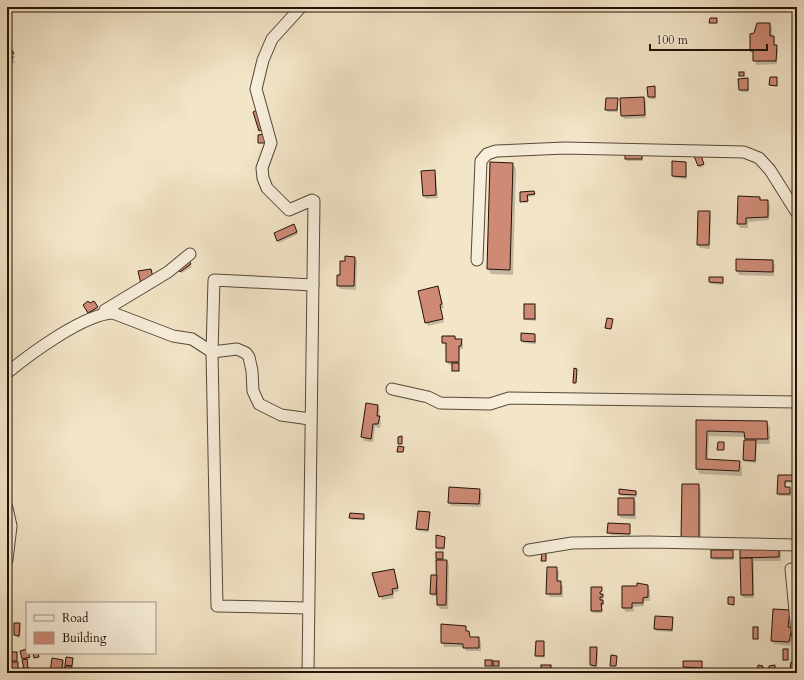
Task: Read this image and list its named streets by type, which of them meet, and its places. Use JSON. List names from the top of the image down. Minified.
{"legend":["Road","Building"],"scale_bar":"100 m"}
